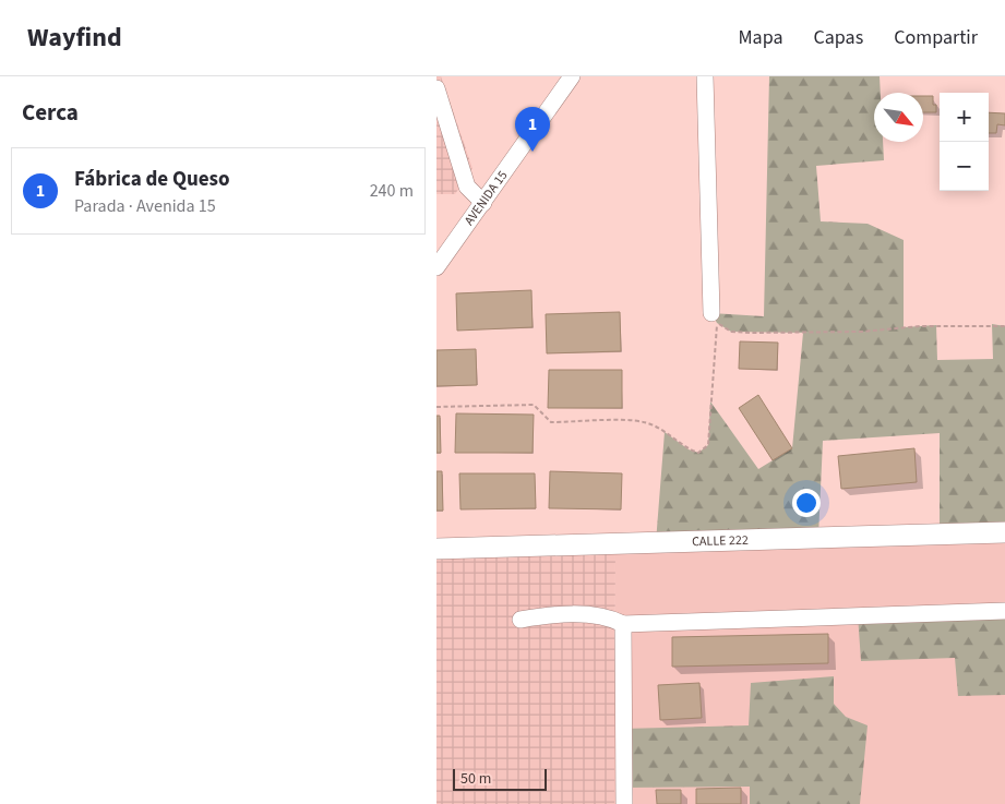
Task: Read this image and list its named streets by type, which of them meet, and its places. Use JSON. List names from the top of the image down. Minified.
{"streets":{"main road":["CALLE 222"],"street":["AVENIDA 15"]},"scale_bar":"50 m","north":"bottom right","page":{"header":"Wayfind","nav":["Mapa","Capas","Compartir"],"heading":"Cerca","map_buttons":["+","−"],"pins":"1","list":[{"mark":"1","name":"Fábrica de Queso","note":"Parada · Avenida 15","value":"240 m"}],"scale":"50 m"}}
